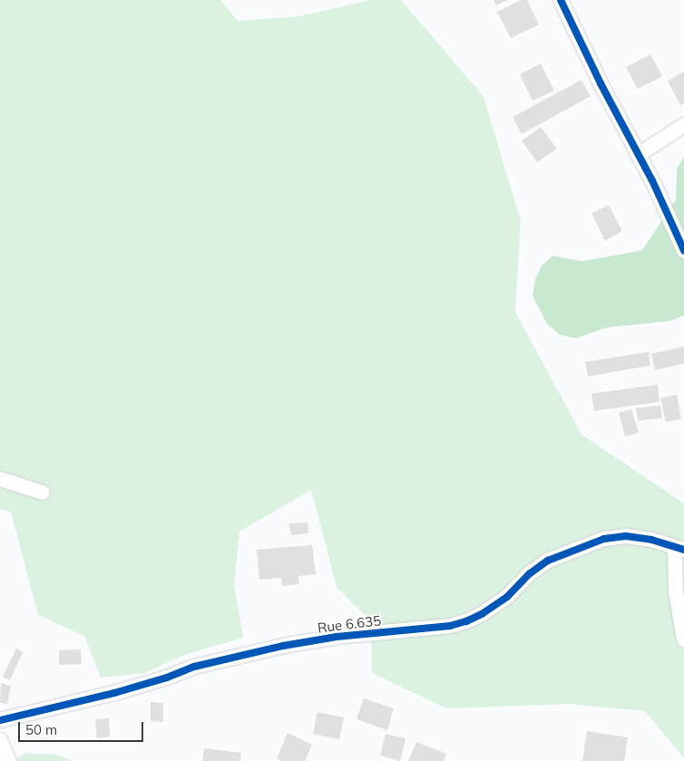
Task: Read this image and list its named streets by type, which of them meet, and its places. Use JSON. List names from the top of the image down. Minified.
{"streets":{"street":["Rue 6.635"]},"scale_bar":"50 m"}
